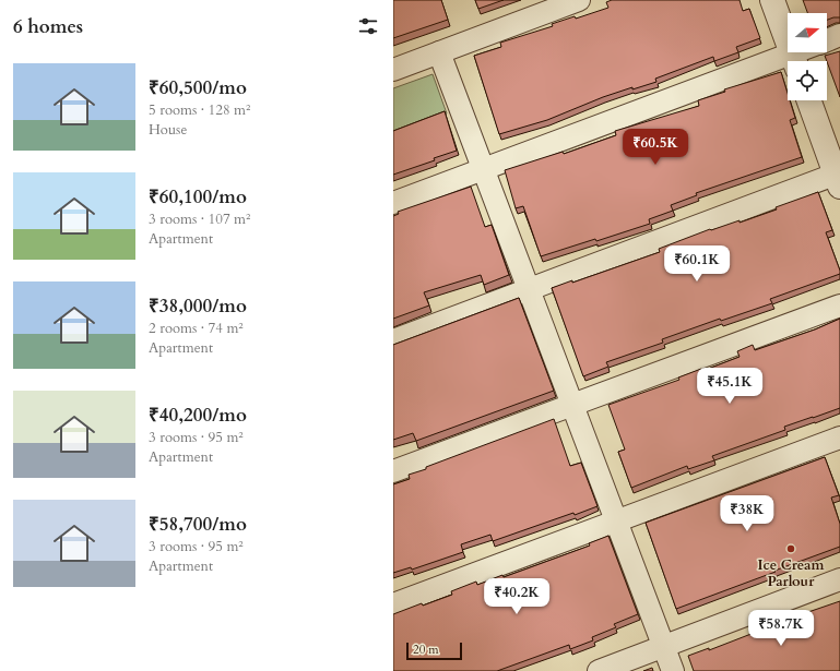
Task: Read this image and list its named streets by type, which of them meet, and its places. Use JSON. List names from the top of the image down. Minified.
{"places":["Ice Cream Parlour"],"scale_bar":"20 m","north":"right","page":{"heading":"6 homes","list":[{"name":"₹60,500/mo","note":"5 rooms · 128 m² · House"},{"name":"₹60,100/mo","note":"3 rooms · 107 m² · Apartment"},{"name":"₹38,000/mo","note":"2 rooms · 74 m² · Apartment"},{"name":"₹40,200/mo","note":"3 rooms · 95 m² · Apartment"},{"name":"₹58,700/mo","note":"3 rooms · 95 m² · Apartment"}],"price":["₹60.5K","₹60.1K","₹45.1K","₹38K","₹40.2K","₹58.7K"],"scale":"20 m"}}
